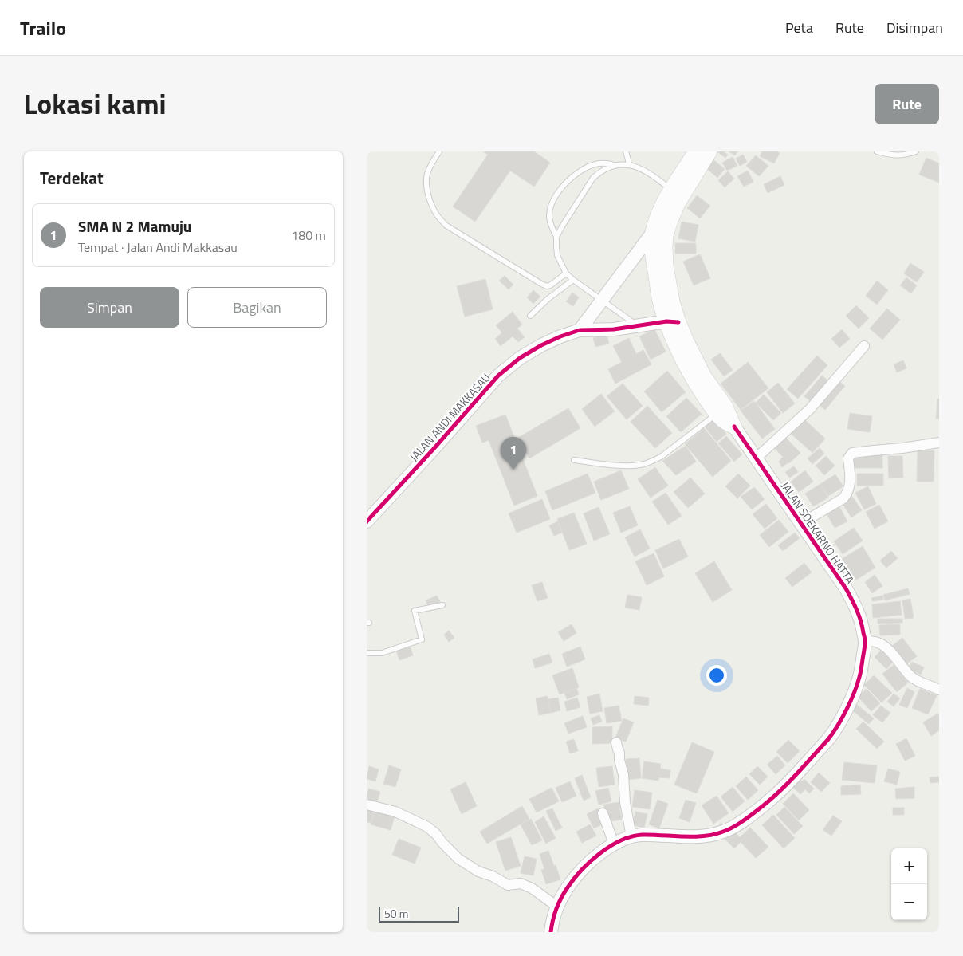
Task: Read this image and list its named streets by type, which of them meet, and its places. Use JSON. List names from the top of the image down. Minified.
{"streets":{"main road":["JALAN SOEKARNO HATTA"],"street":["JALAN ANDI MAKKASAU"]},"crossings":[["JALAN ANDI MAKKASAU","JALAN SOEKARNO HATTA"]],"scale_bar":"50 m","page":{"header":"Trailo","nav":["Peta","Rute","Disimpan"],"title":"Lokasi kami","buttons":["Rute",["Simpan","Bagikan"]],"heading":"Terdekat","list":[{"mark":"1","name":"SMA N 2 Mamuju","note":"Tempat · Jalan Andi Makkasau","value":"180 m"}],"pins":"1","map_buttons":["+","−"],"scale":"50 m"}}
